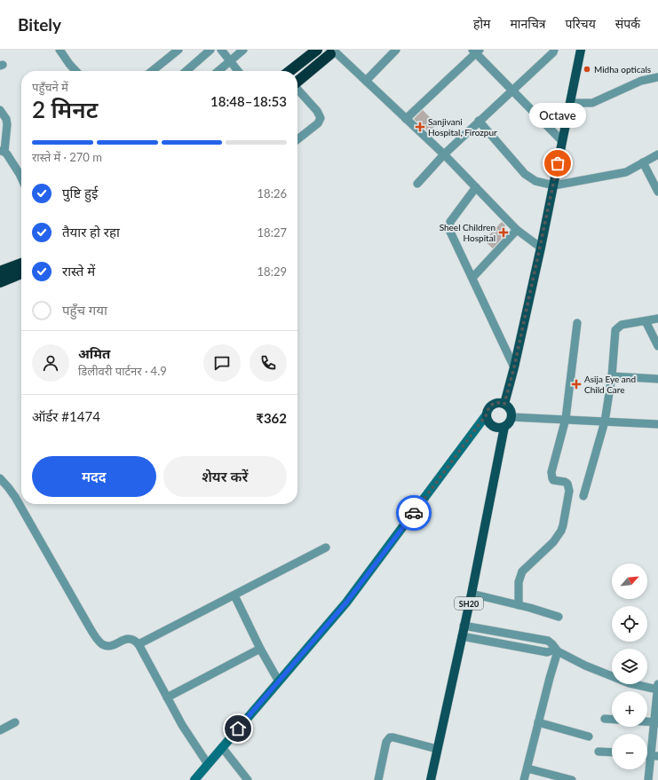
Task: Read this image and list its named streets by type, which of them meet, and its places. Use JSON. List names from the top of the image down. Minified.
{"streets":{"main road":["SH20"]},"places":{"other":["Midha opticals","Octave"],"health":["Sanjivani Hospital, Firozpur","Sheel Children Hospital","Asija Eye and Child Care"]},"north":"top right","page":{"header":"Bitely","nav":["होम","मानचित्र","परिचय","संपर्क"],"heading":["2 मिनट","पहुँचने में","18:48–18:53"],"panel":["अमित","डिलीवरी पार्टनर · 4.9","ऑर्डर #1474","₹362"],"bubble":"Octave","bar":"रास्ते में · 270 m","list":[["पुष्टि हुई","18:26"],["तैयार हो रहा","18:27"],["रास्ते में","18:29"],"पहुँच गया"],"buttons":["मदद","शेयर करें"],"map_buttons":["+","−"]}}
